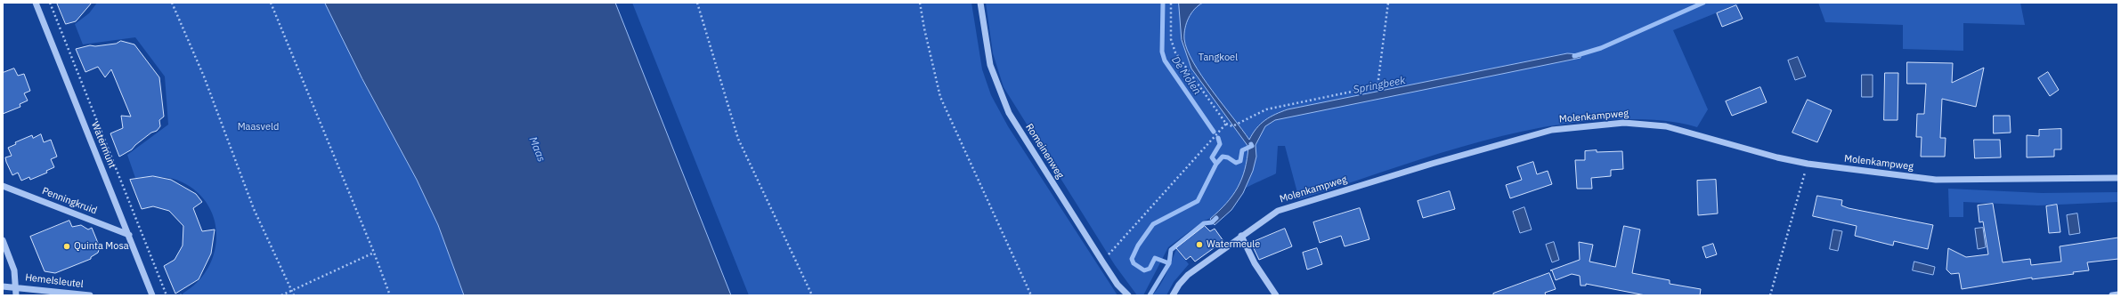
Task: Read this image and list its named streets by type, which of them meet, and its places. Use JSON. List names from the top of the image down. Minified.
{"streets":{"street":["Molenkampweg","Watermunt","Romeinenweg","Penningkruid","Hemelsleutel"]},"crossings":[["Watermunt","Penningkruid"]],"water":["De Molen","Springbeek","Maas"],"parks":["Tangkoel","Maasveld"],"places":["Watermeule","Quinta Mosa"]}
